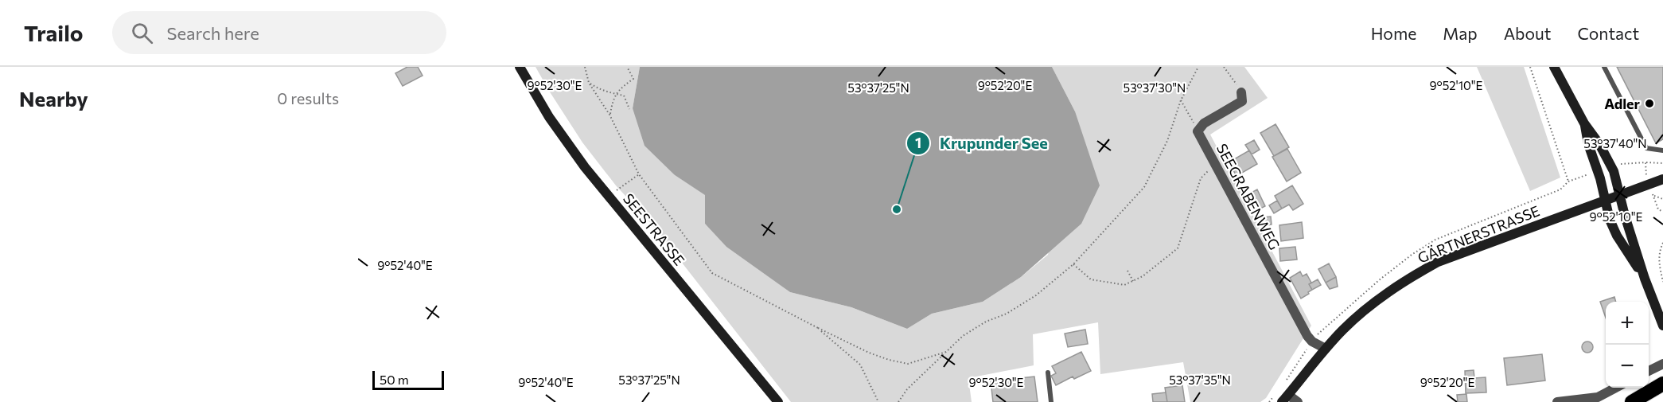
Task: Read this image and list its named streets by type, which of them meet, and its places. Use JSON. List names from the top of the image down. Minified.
{"streets":{"main road":["SEESTRASSE","GÄRTNERSTRASSE"],"street":["SEEGRABENWEG"]},"crossings":[["SEEGRABENWEG","GÄRTNERSTRASSE"]],"places":["Adler","Krupunder See"],"scale_bar":"50 m","page":{"header":"Trailo","search":"Search here","nav":["Home","Map","About","Contact"],"heading":["Nearby","0 results"],"map_buttons":["+","−"],"scale":"50 m"},"coordinates":["9°52'20\"E","9°52'30\"E","9°52'10\"E","53°37'25\"N","53°37'30\"N","53°37'40\"N","9°52'40\"E","53°37'35\"N"]}
